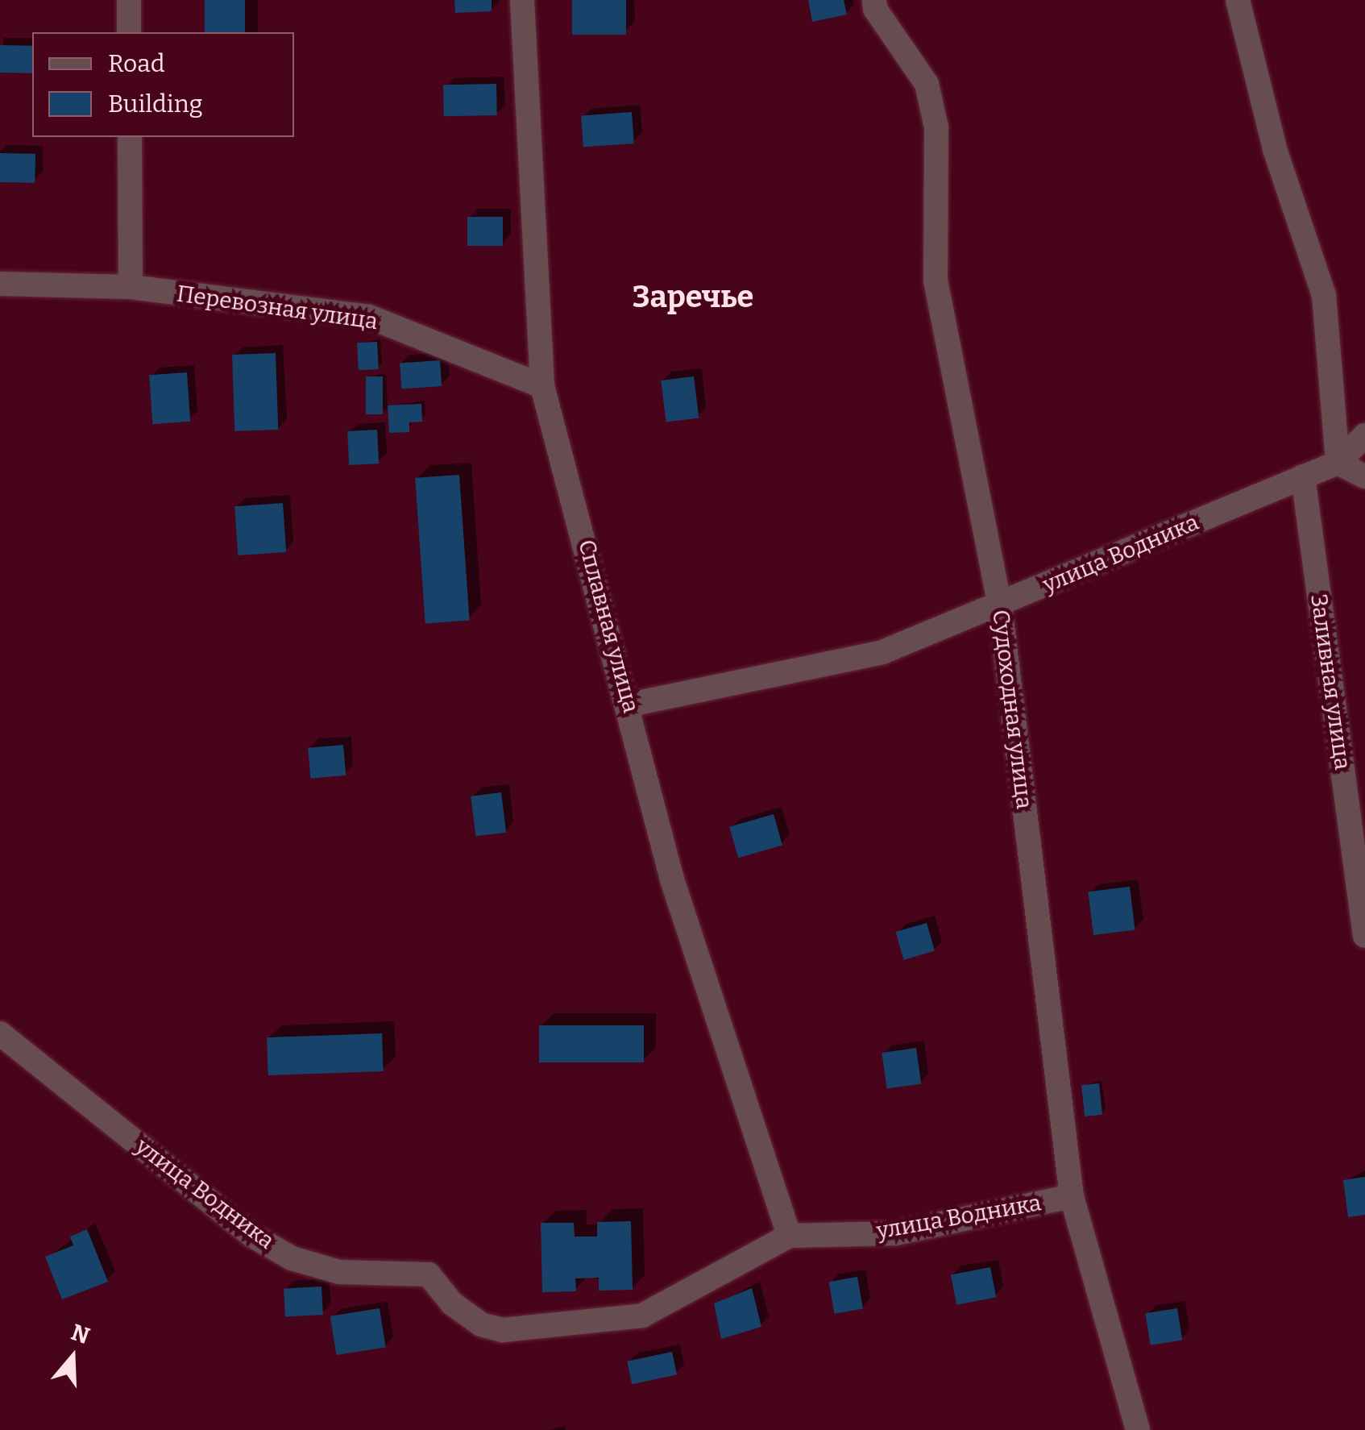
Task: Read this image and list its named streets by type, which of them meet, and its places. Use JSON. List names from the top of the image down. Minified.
{"streets":{"street":["Перевозная улица","улица Водника","Сплавная улица","Заливная улица","Судоходная улица"]},"crossings":[["Перевозная улица","Сплавная улица"],["улица Водника","Сплавная улица"],["улица Водника","Заливная улица"],["улица Водника","Судоходная улица"]],"districts":["Заречье"],"legend":["Road","Building"],"north":"top"}
